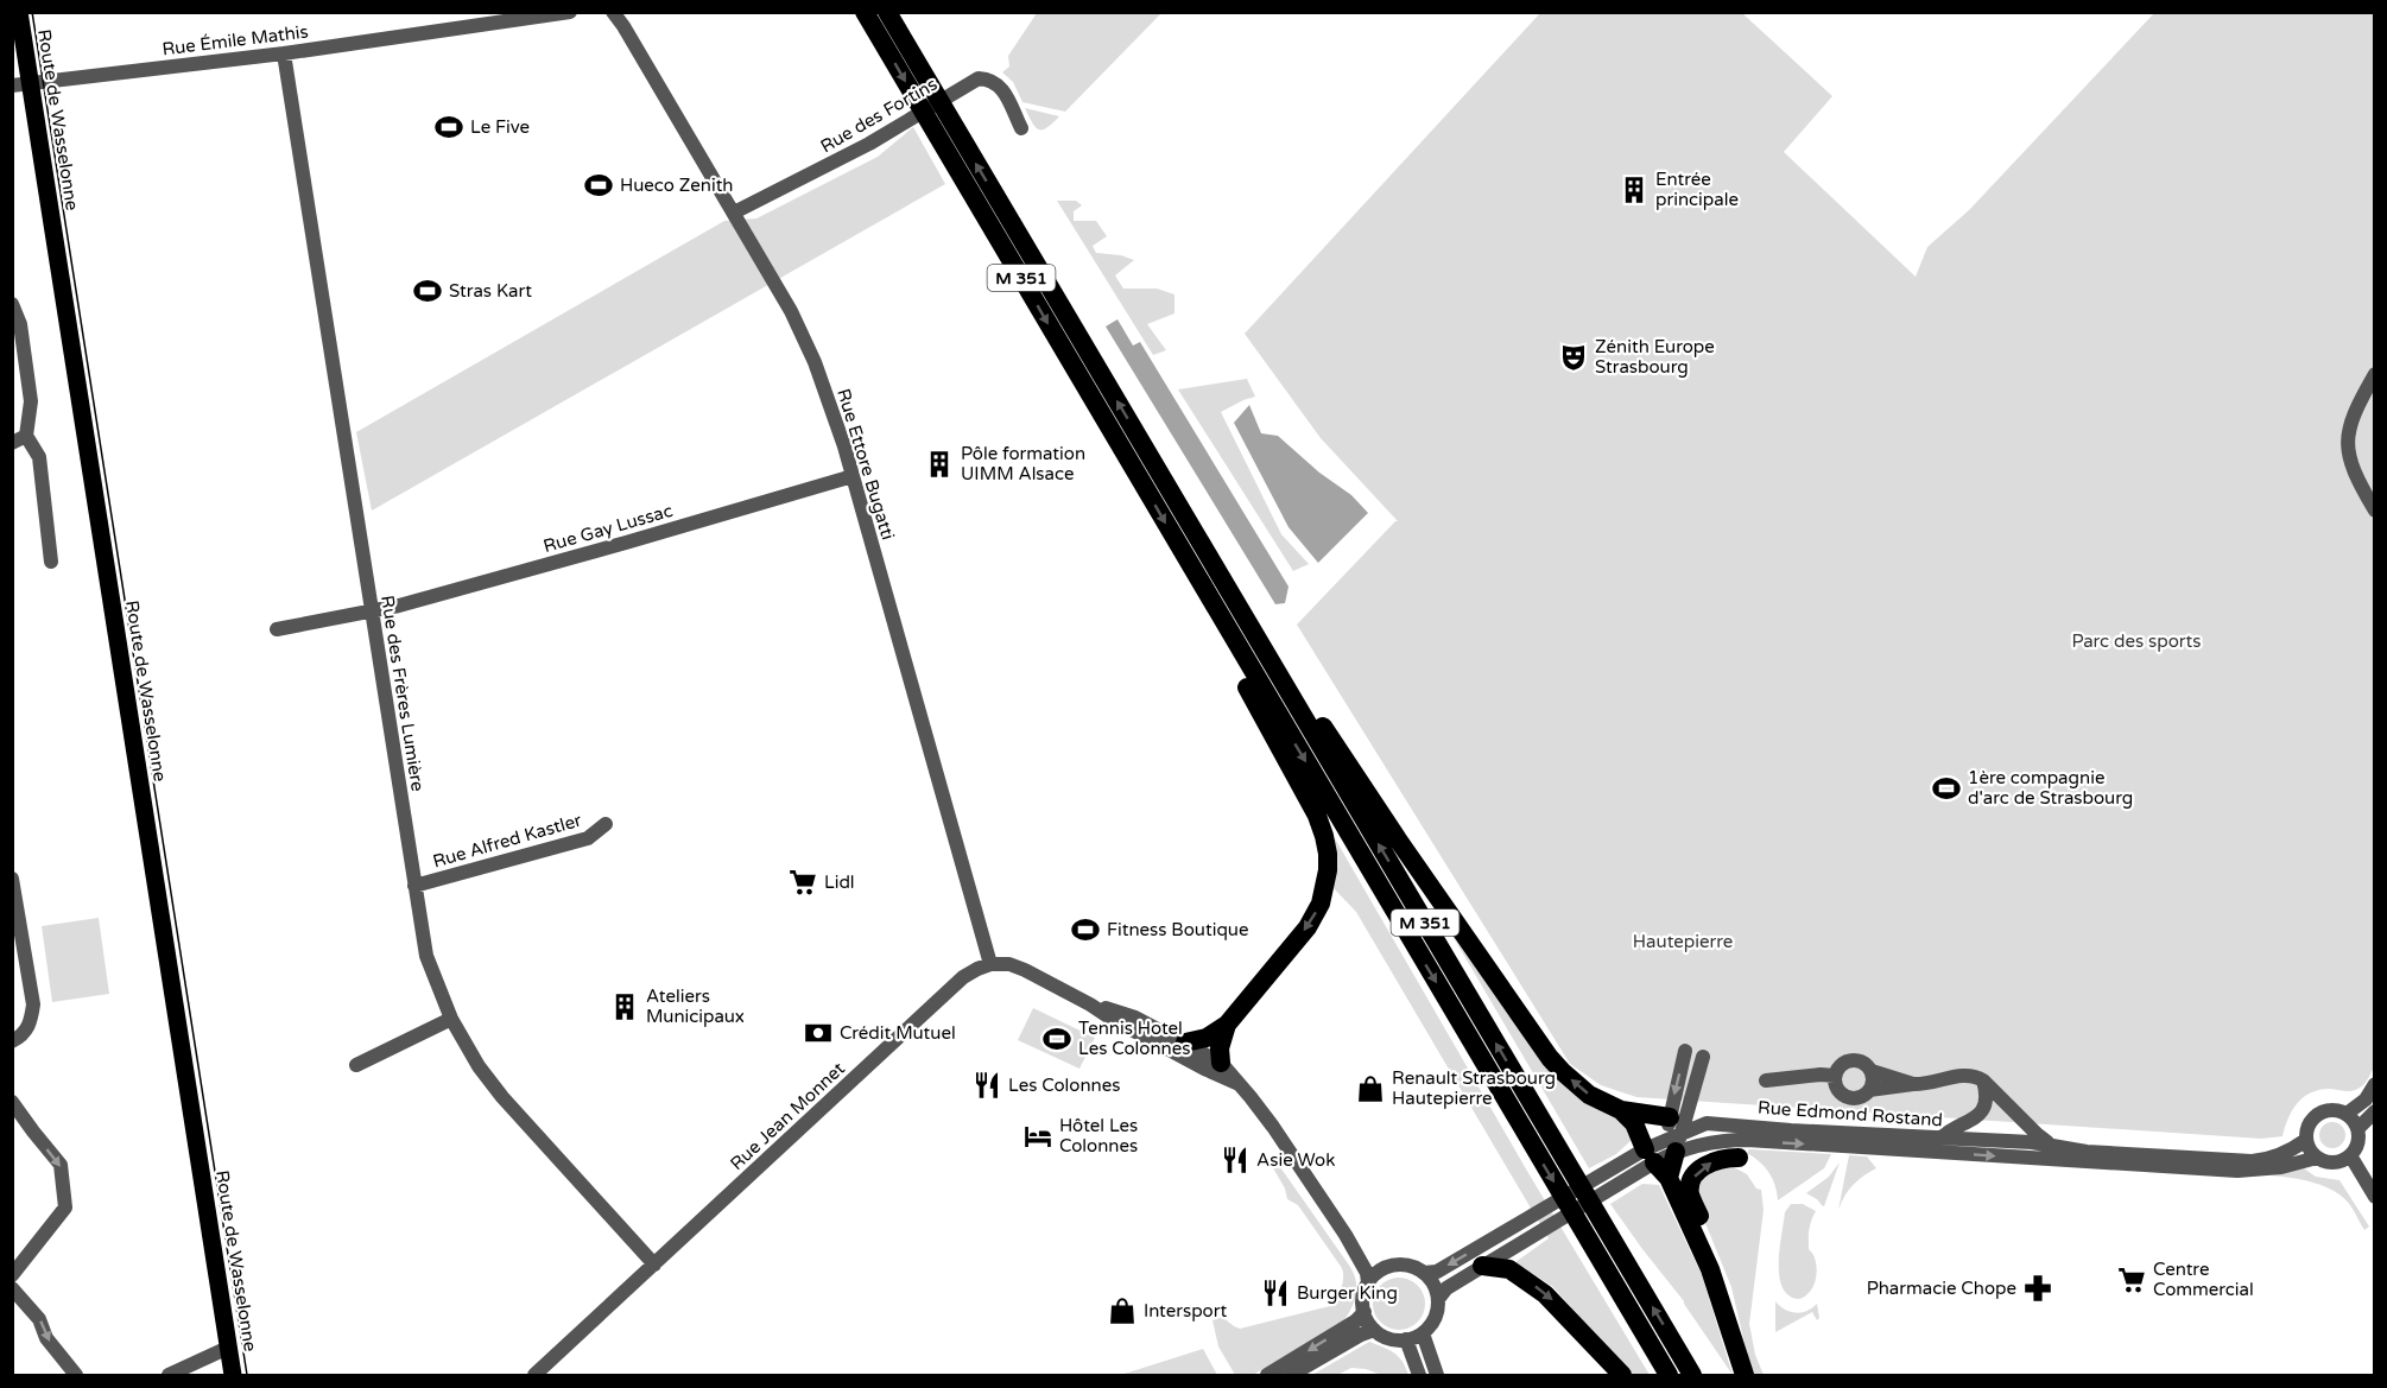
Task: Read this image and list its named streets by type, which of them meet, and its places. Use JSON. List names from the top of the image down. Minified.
{"streets":{"highway":["M 351"],"main road":["Route de Wasselonne"],"street":["Rue Émile Mathis","Rue des Fortins","Rue Ettore Bugatti","Rue Gay Lussac","Rue des Frères Lumière","Rue Alfred Kastler","Rue Edmond Rostand","Rue Jean Monnet"]},"crossings":[["Rue Émile Mathis","Route de Wasselonne"],["Rue Émile Mathis","Rue des Frères Lumière"],["Rue des Fortins","Rue Ettore Bugatti"],["Rue Ettore Bugatti","Rue Gay Lussac"],["Rue Ettore Bugatti","Rue Jean Monnet"],["Rue Gay Lussac","Rue des Frères Lumière"],["Rue des Frères Lumière","Rue Alfred Kastler"],["Rue des Frères Lumière","Rue Jean Monnet"]],"parks":["Parc des sports","Hautepierre"],"places":{"sports":["Le Five","Hueco Zenith","Stras Kart","1ère compagnie d'arc de Strasbourg","Fitness Boutique","Tennis Hotel Les Colonnes"],"building":["Entrée principale","Pôle formation UIMM Alsace","Ateliers Municipaux"],"theatre":["Zénith Europe Strasbourg"],"supermarket":["Lidl","Centre Commercial"],"bank":["Crédit Mutuel"],"restaurant":["Les Colonnes","Asie Wok","Burger King"],"shop":["Renault Strasbourg Hautepierre","Intersport"],"hotel":["Hôtel Les Colonnes"],"pharmacy":["Pharmacie Chope"]}}
